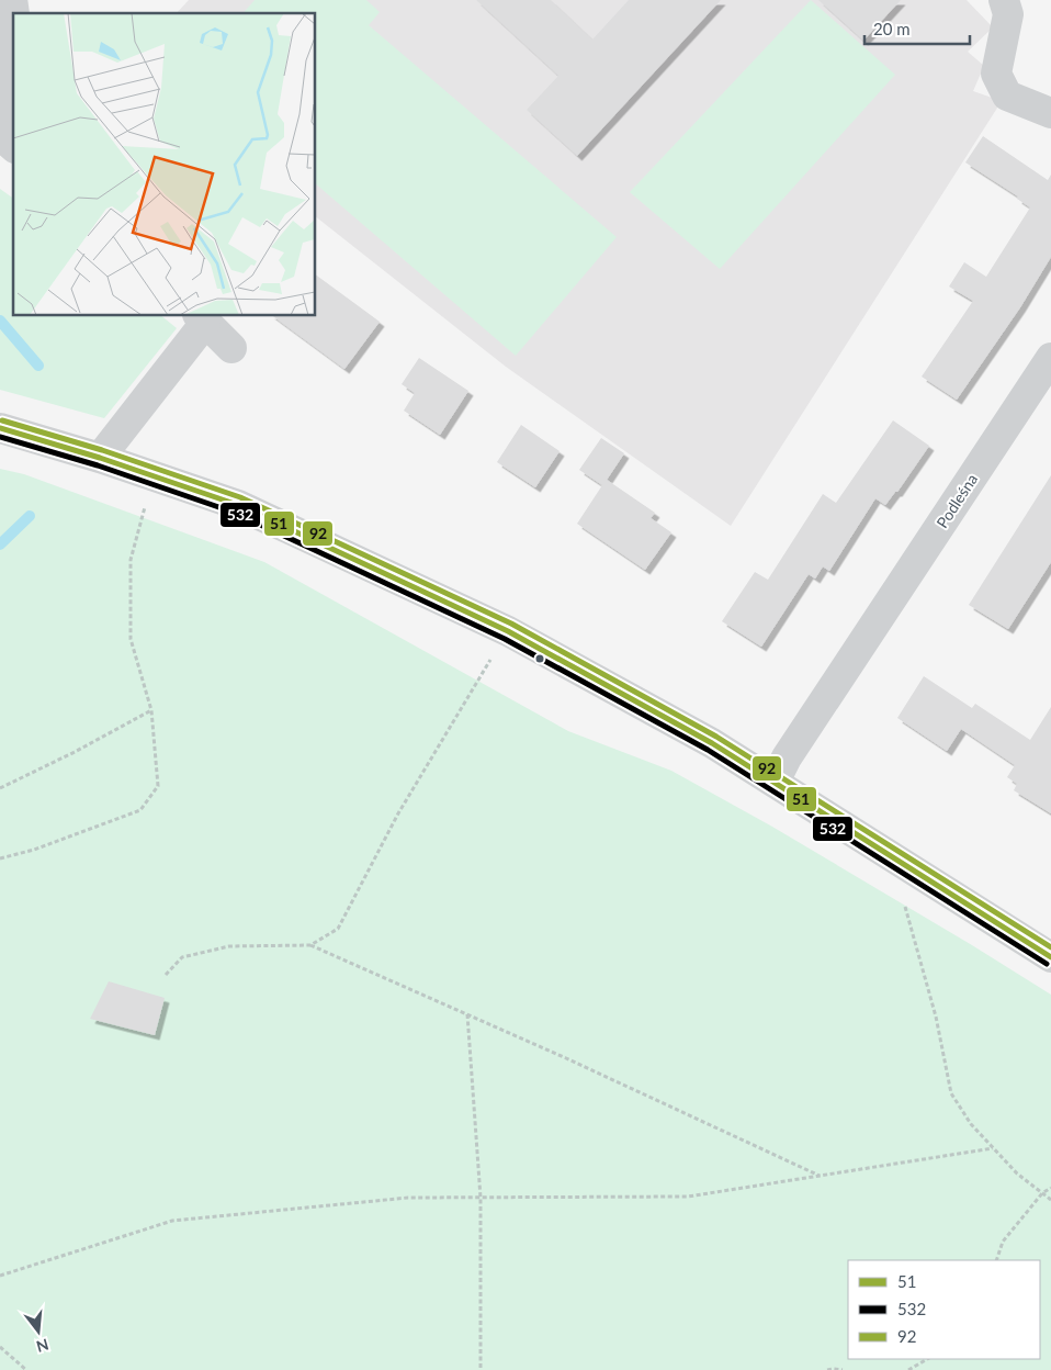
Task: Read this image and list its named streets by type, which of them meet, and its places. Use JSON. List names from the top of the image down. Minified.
{"streets":{"street":["Podleśna"]},"lines":["transit line 92","transit line 51","transit line 532"],"legend":["51","532","92"],"scale_bar":"20 m","north":"bottom"}
